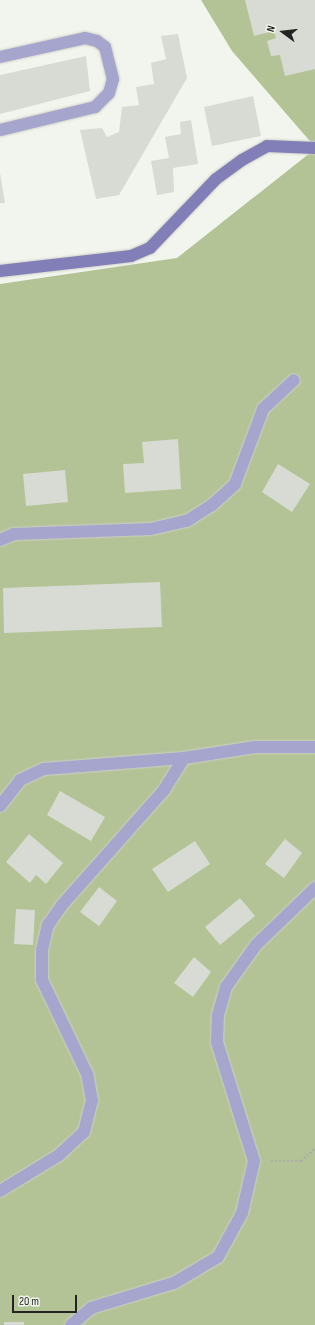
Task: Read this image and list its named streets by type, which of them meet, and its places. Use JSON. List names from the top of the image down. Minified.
{"scale_bar":"20 m","north":"left"}
